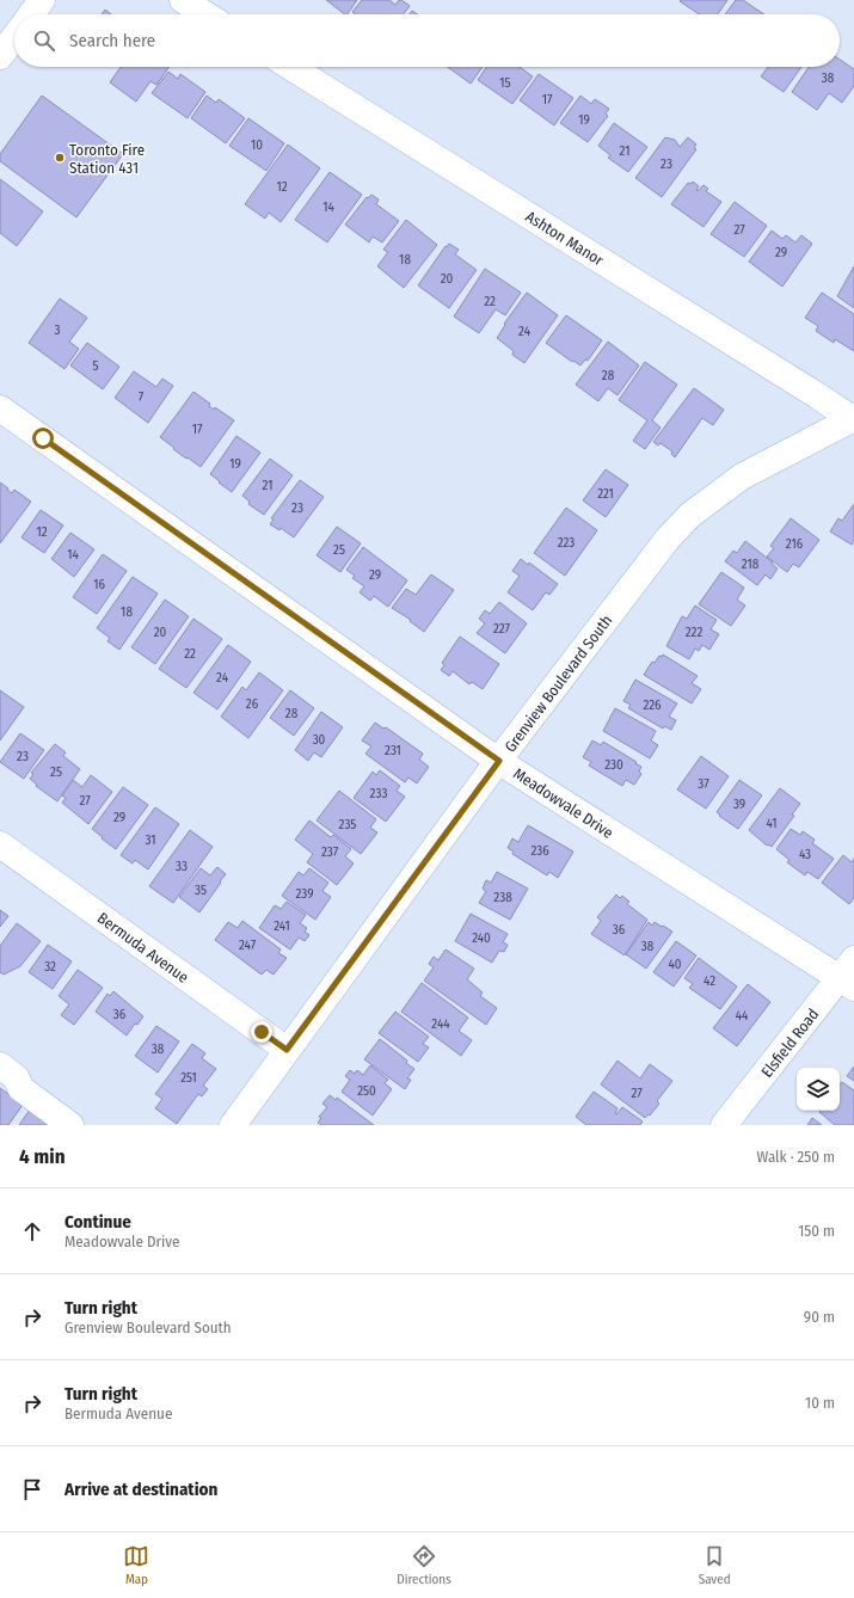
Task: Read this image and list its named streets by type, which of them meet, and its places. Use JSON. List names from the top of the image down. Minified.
{"streets":{"street":["Ashton Manor","Grenview Boulevard South","Meadowvale Drive","Bermuda Avenue","Elsfield Road"]},"crossings":[["Ashton Manor","Grenview Boulevard South"],["Grenview Boulevard South","Meadowvale Drive"],["Grenview Boulevard South","Bermuda Avenue"],["Meadowvale Drive","Elsfield Road"]],"places":["Toronto Fire Station 431"],"house_numbers":["38","15","17","19","10","21","23","12","14","27","29","18","20","22","3","24","5","28","7","17","19","21","221","23","12","223","216","25","14","218","29","16","18","227","20","222","22","24","26","226","28","30","231","23","230","25","37","233","27","39","29","41","235","31","236","237","43","33","35","239","238","241","36","240","247","38","40","32","42","36","44","244","38","251","250","27"],"page":{"search":"Search here","heading":["4 min","Walk · 250 m"],"list":[["Continue","Meadowvale Drive","150 m"],["Turn right","Grenview Boulevard South","90 m"],["Turn right","Bermuda Avenue","10 m"],"Arrive at destination"],"nav":["Map","Directions","Saved"]}}
